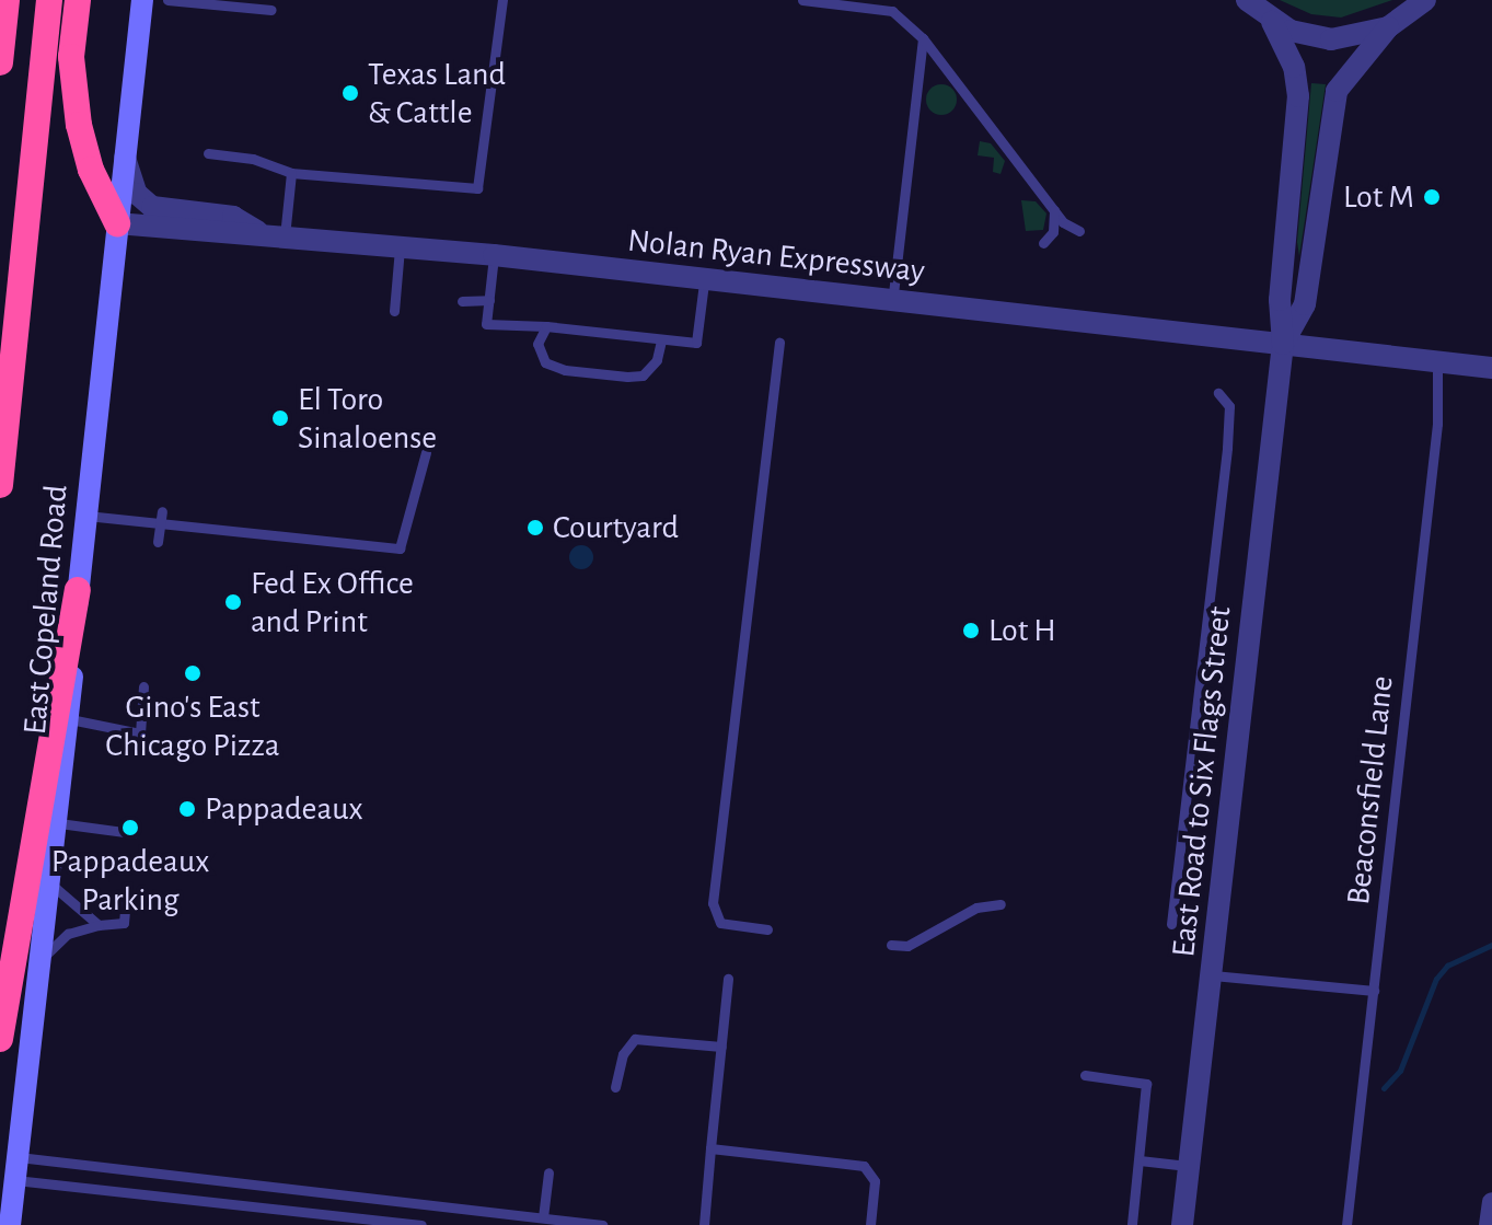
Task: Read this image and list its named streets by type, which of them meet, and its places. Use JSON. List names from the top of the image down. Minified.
{"streets":{"main road":["East Copeland Road"],"street":["Nolan Ryan Expressway","East Road to Six Flags Street"],"lane":["Beaconsfield Lane"]},"crossings":[["Nolan Ryan Expressway","East Copeland Road"],["Nolan Ryan Expressway","East Road to Six Flags Street"],["Nolan Ryan Expressway","Beaconsfield Lane"]],"places":["Texas Land & Cattle","Lot M","El Toro Sinaloense","Courtyard","Fed Ex Office and Print","Lot H","Gino's East Chicago Pizza","Pappadeaux","Pappadeaux Parking"]}
